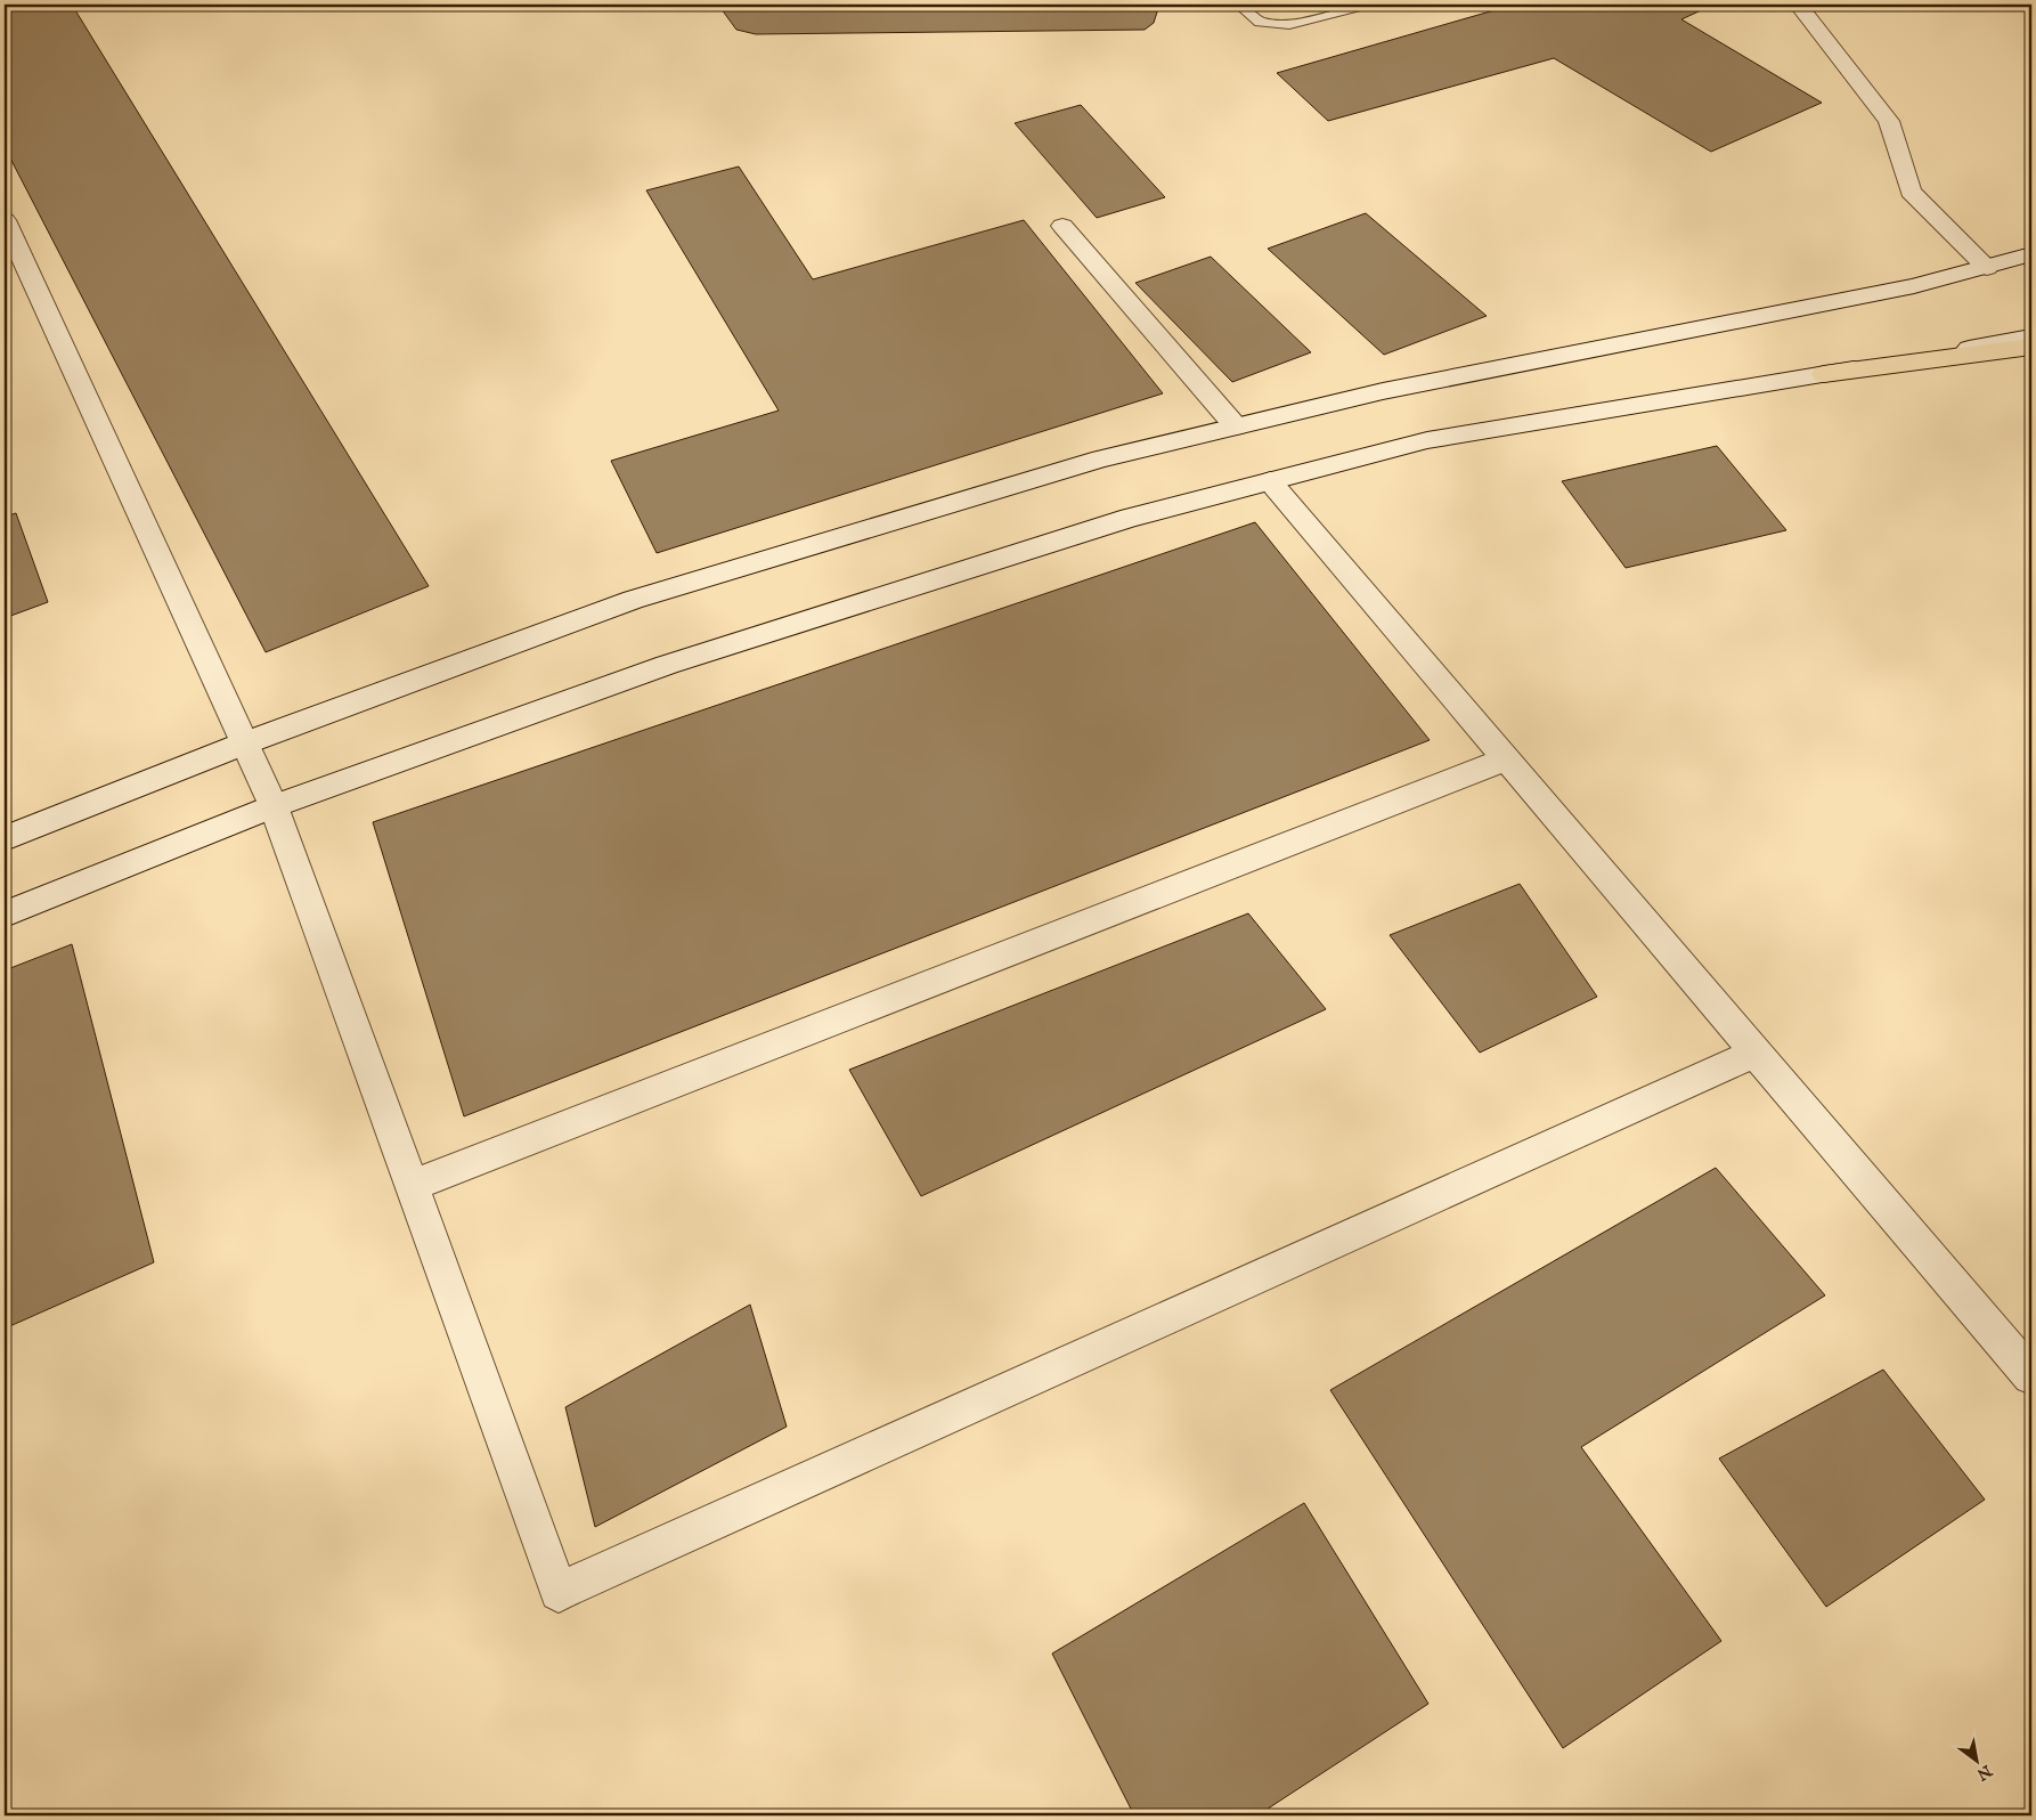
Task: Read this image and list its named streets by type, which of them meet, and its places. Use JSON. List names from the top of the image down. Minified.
{"north":"bottom right"}
